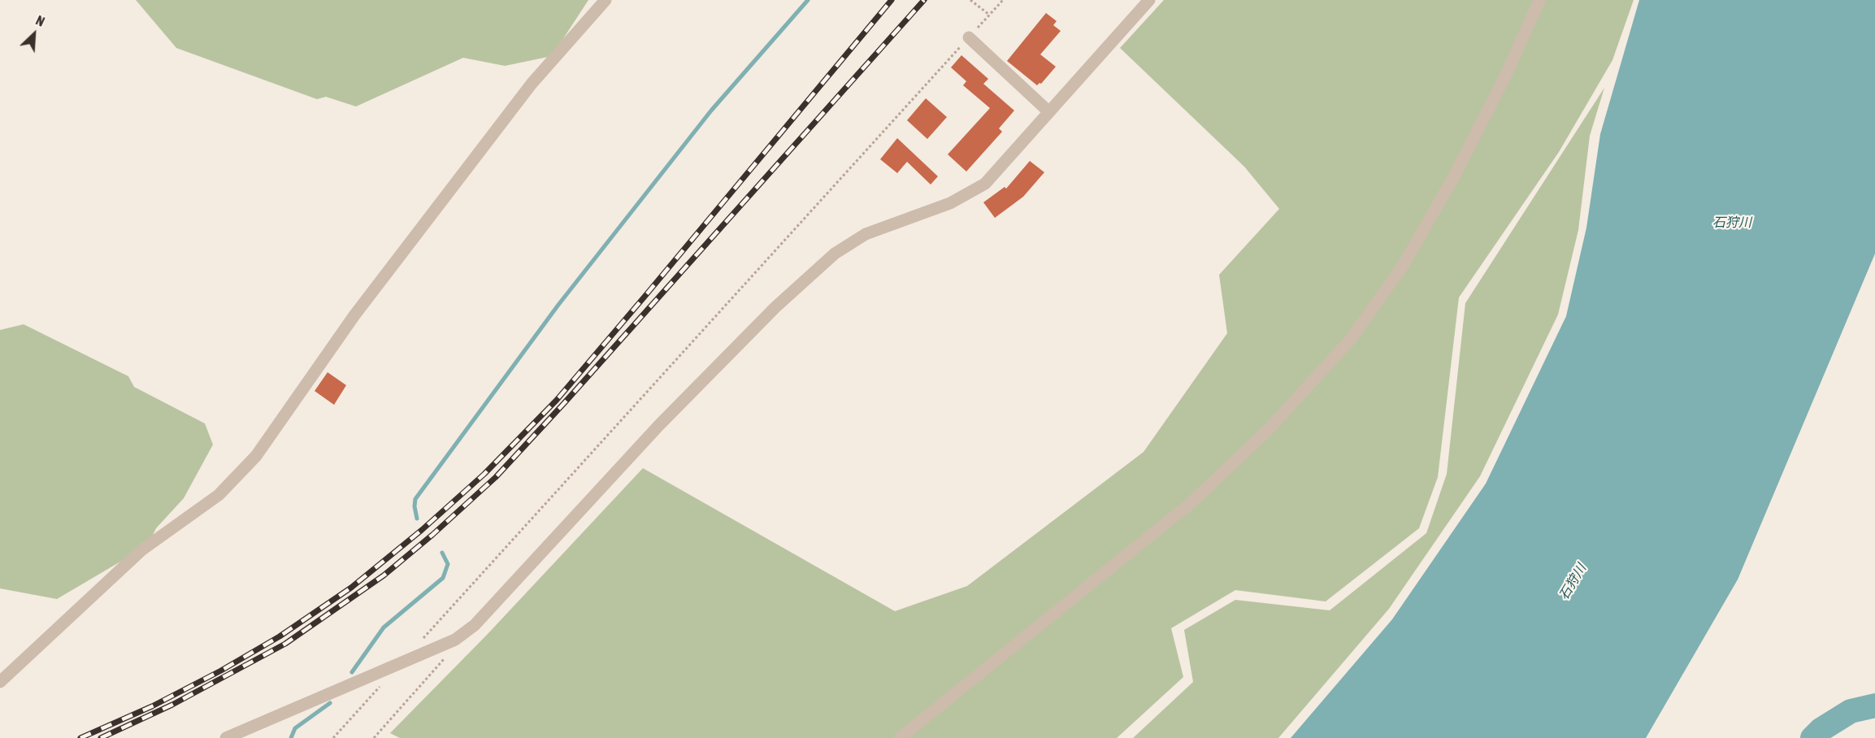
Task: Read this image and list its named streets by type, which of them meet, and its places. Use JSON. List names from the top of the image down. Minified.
{"water":["石狩川"],"north":"top right"}
